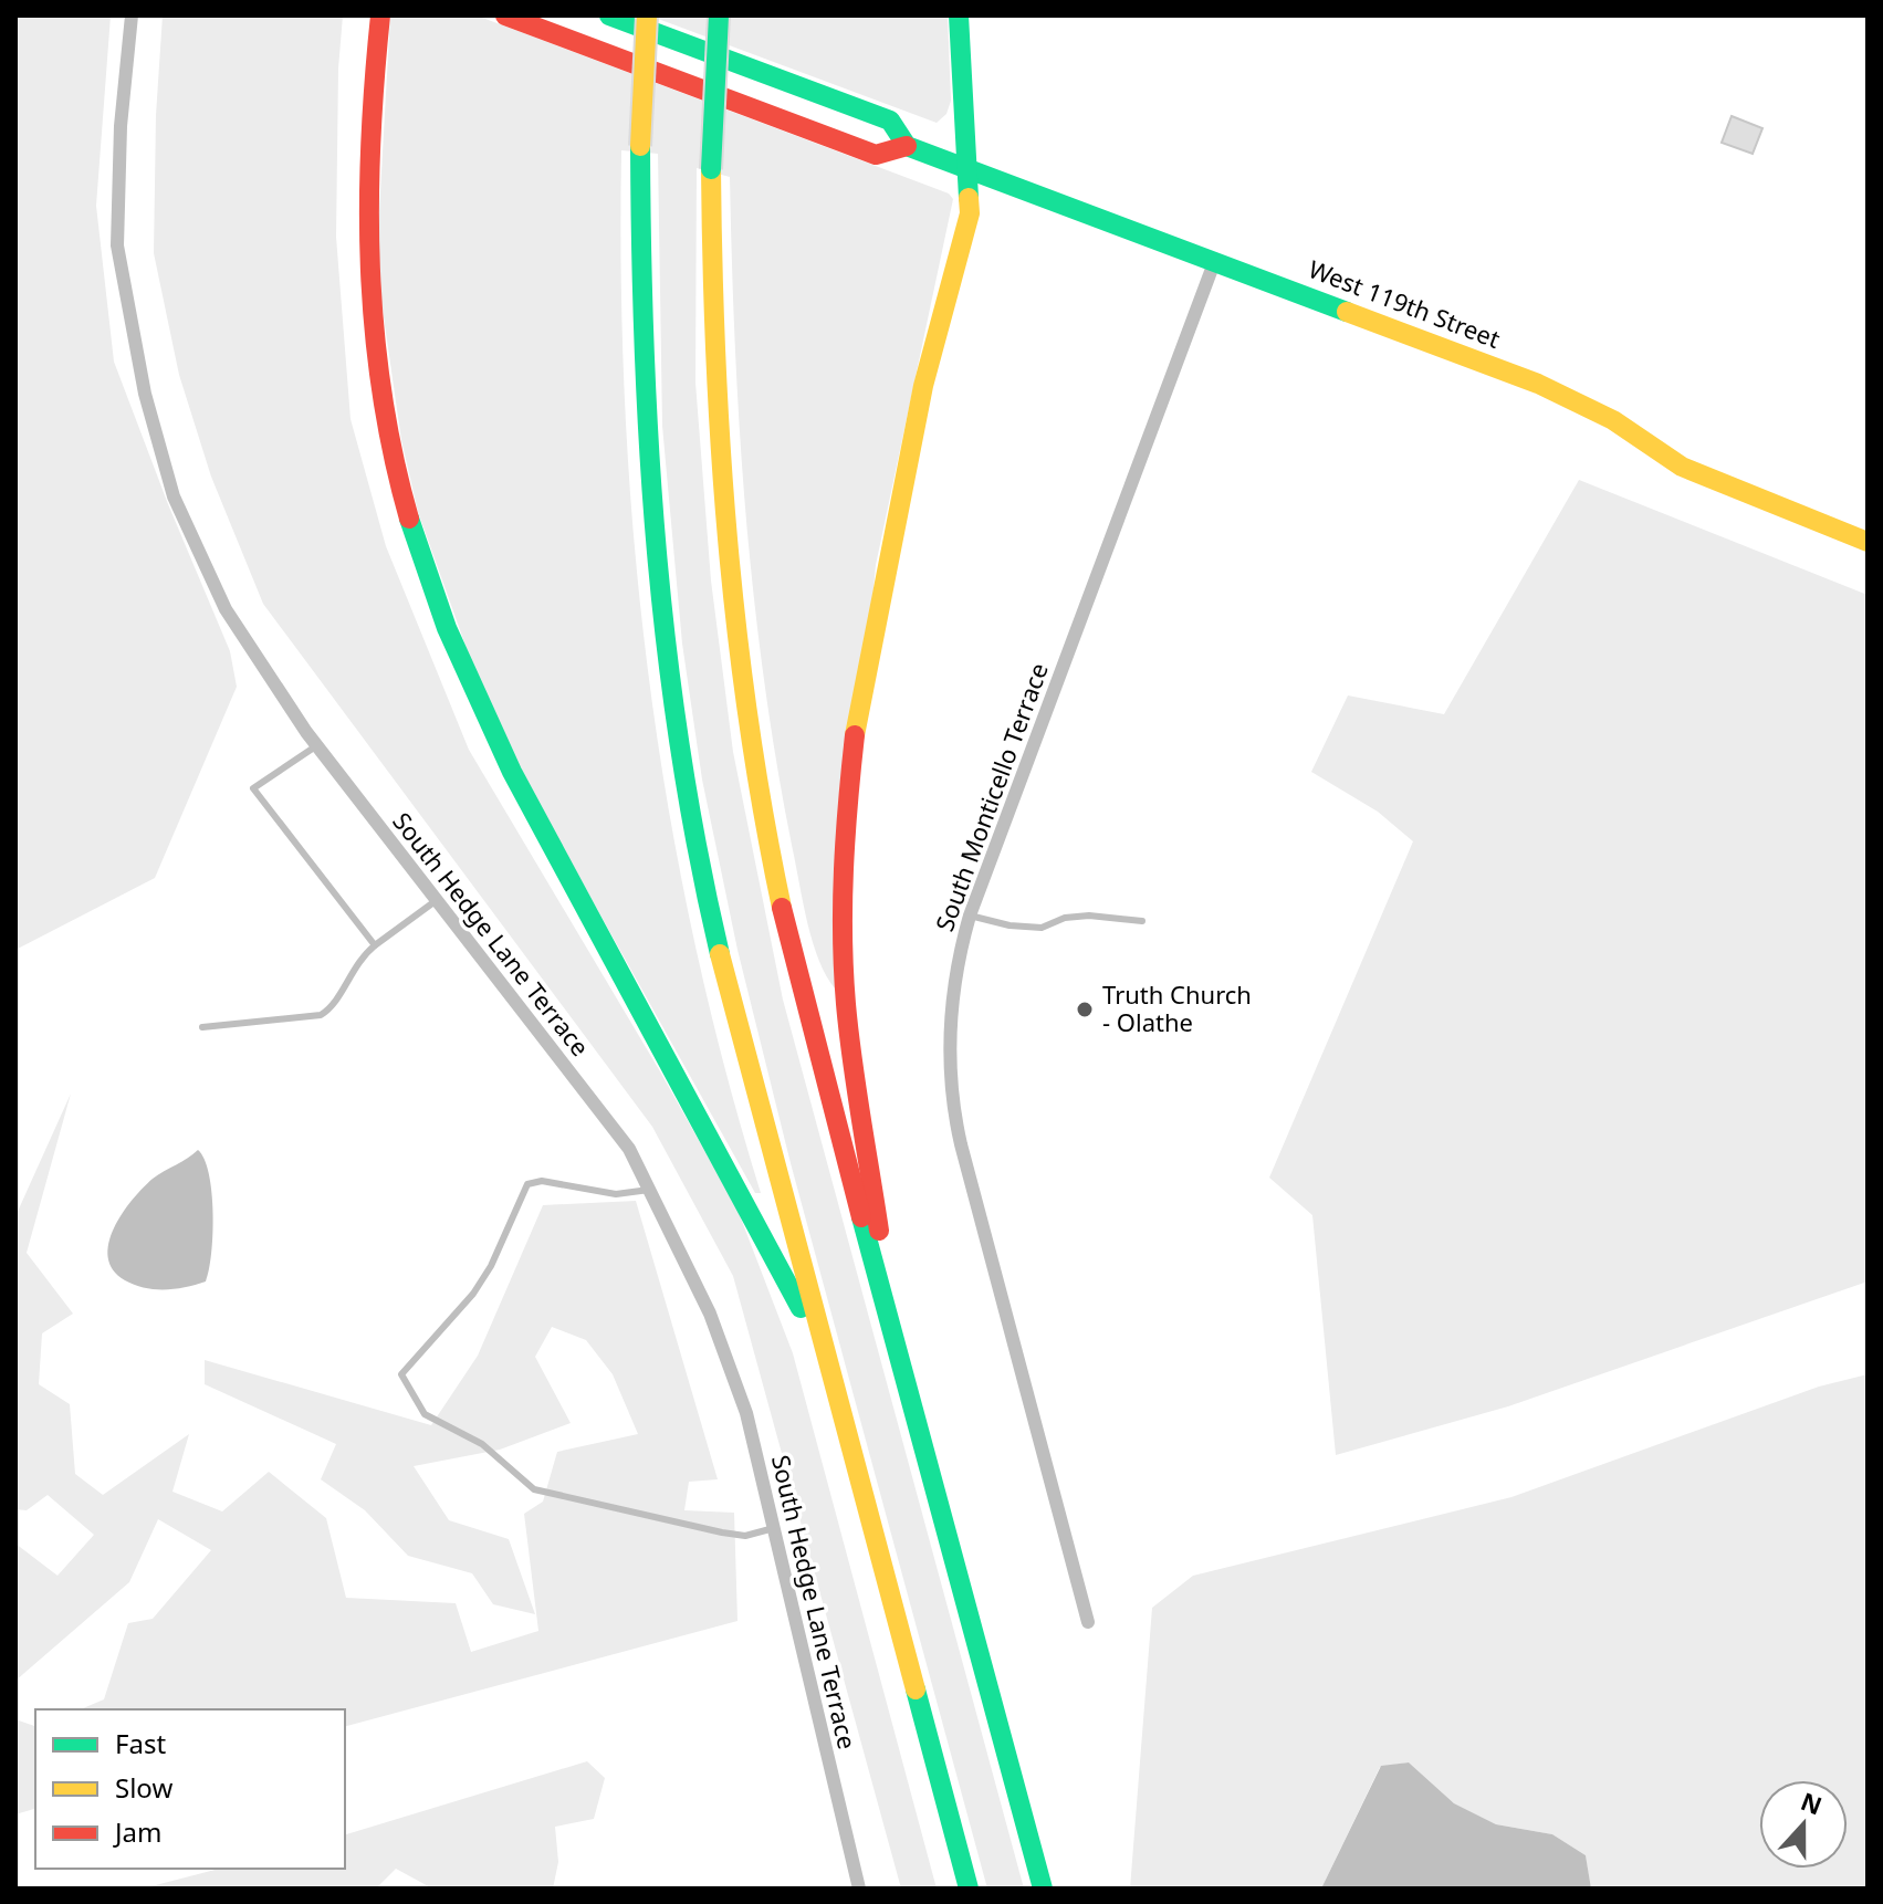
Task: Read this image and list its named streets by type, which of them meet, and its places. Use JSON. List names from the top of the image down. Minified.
{"streets":{"main road":["West 119th Street"],"street":["South Monticello Terrace","South Hedge Lane Terrace"]},"crossings":[["West 119th Street","South Monticello Terrace"]],"places":["Truth Church - Olathe"],"legend":["Fast","Slow","Jam"],"north":"top"}
